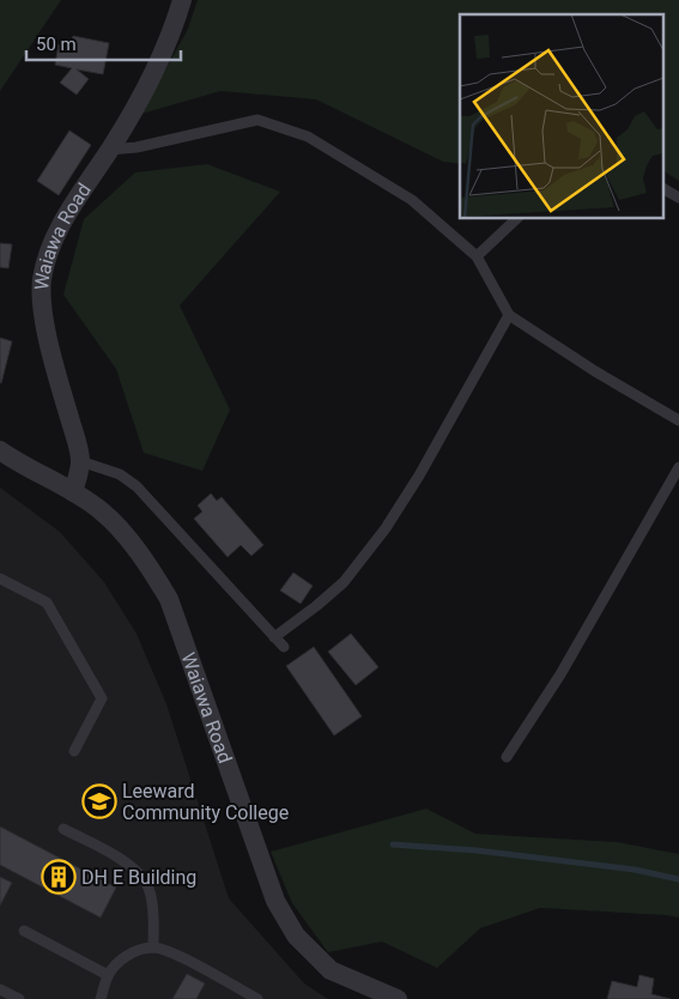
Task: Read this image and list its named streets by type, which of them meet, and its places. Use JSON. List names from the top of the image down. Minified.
{"streets":{"street":["Waiawa Road"]},"places":{"school or university":["Leeward Community College"],"building":["DH E Building"]},"scale_bar":"50 m"}
